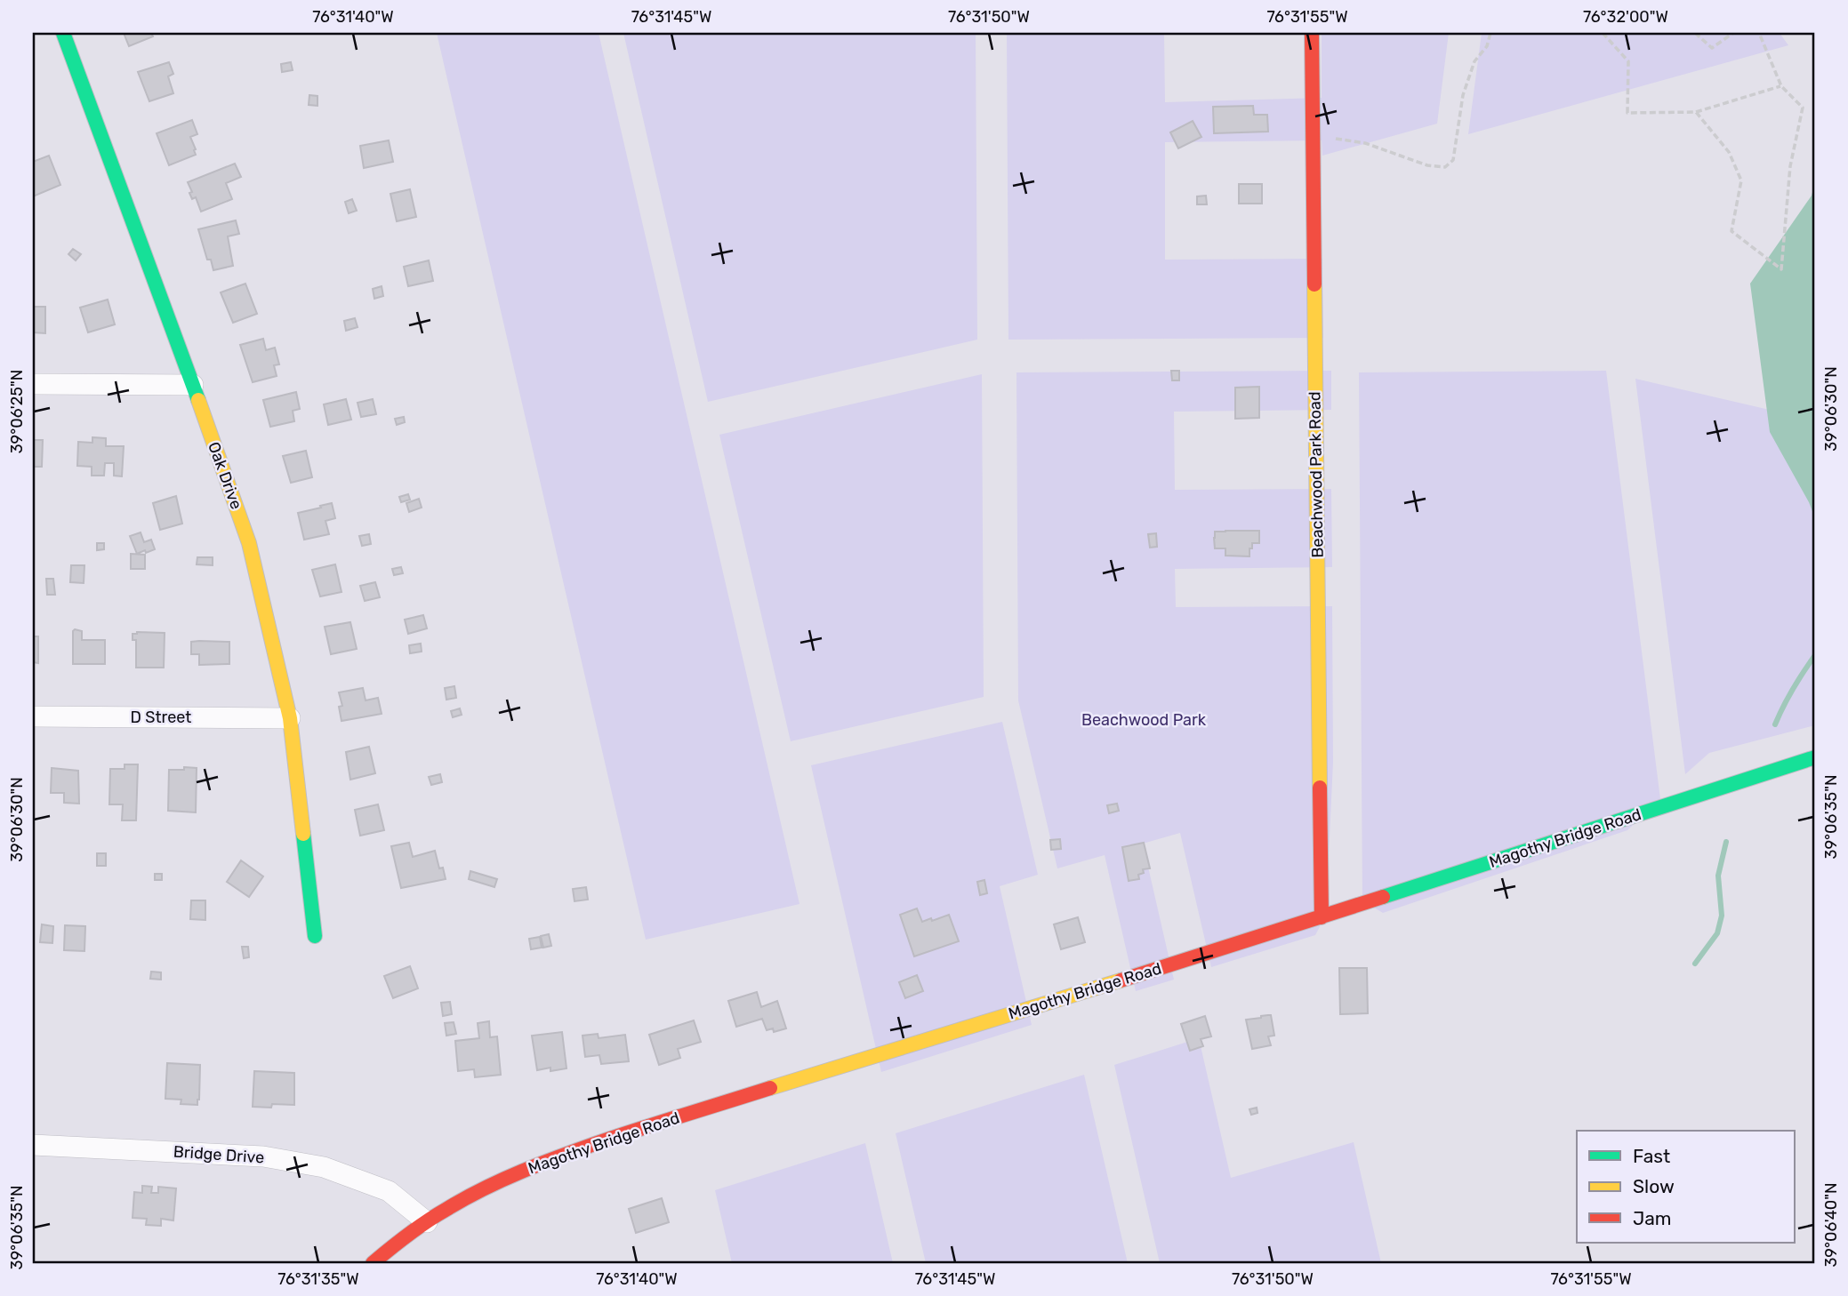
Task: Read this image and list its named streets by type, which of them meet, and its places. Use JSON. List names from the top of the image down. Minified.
{"streets":{"street":["Beachwood Park Road","Oak Drive","D Street","Magothy Bridge Road","Bridge Drive"]},"crossings":[["Beachwood Park Road","Magothy Bridge Road"],["Oak Drive","D Street"],["Magothy Bridge Road","Bridge Drive"]],"parks":["Beachwood Park"],"legend":["Fast","Slow","Jam"],"coordinates":["76°31'40\"W","76°31'45\"W","76°31'50\"W","76°31'55\"W","76°32'00\"W","39°06'30\"N","39°06'25\"N","39°06'35\"N","39°06'40\"N","76°31'35\"W"]}
